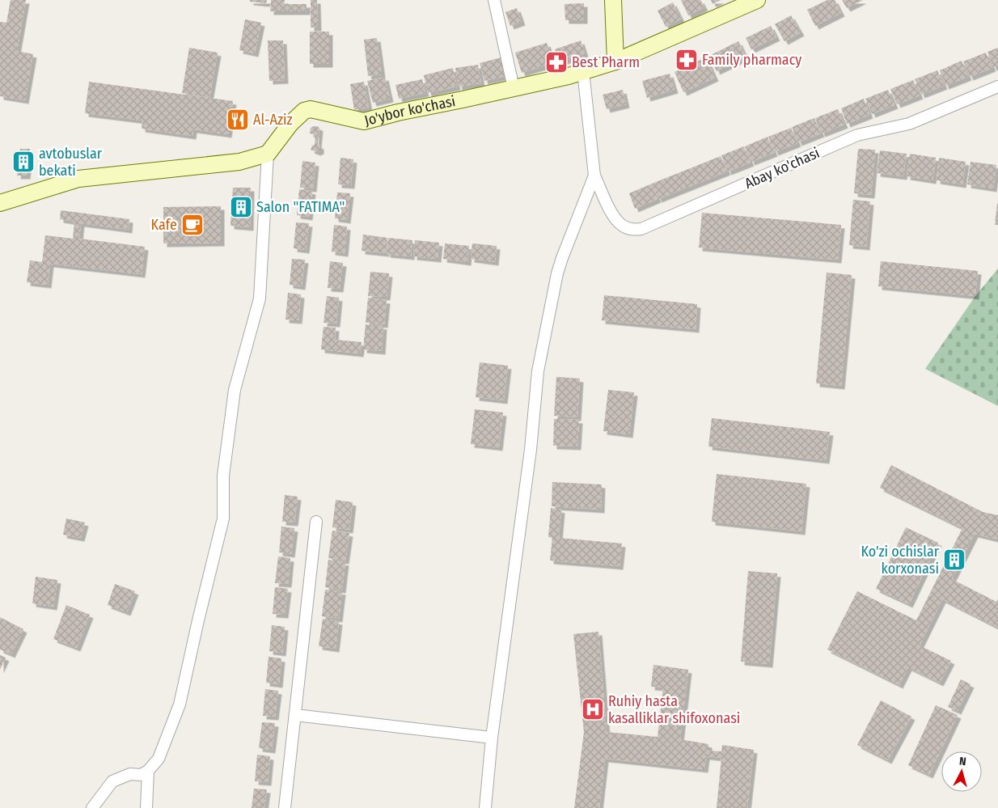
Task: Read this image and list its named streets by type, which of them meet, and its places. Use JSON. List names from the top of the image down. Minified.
{"streets":{"street":["Jo'ybor ko'chasi","Abay ko'chasi"]},"places":{"pharmacy":["Family pharmacy","Best Pharm"],"restaurant":["Al-Aziz"],"building":["avtobuslar bekati","Salon \"FATIMA\"","Ko'zi ochislar korxonasi"],"cafe":["Kafe"],"hospital":["Ruhiy hasta kasalliklar shifoxonasi"]},"north":"top"}
